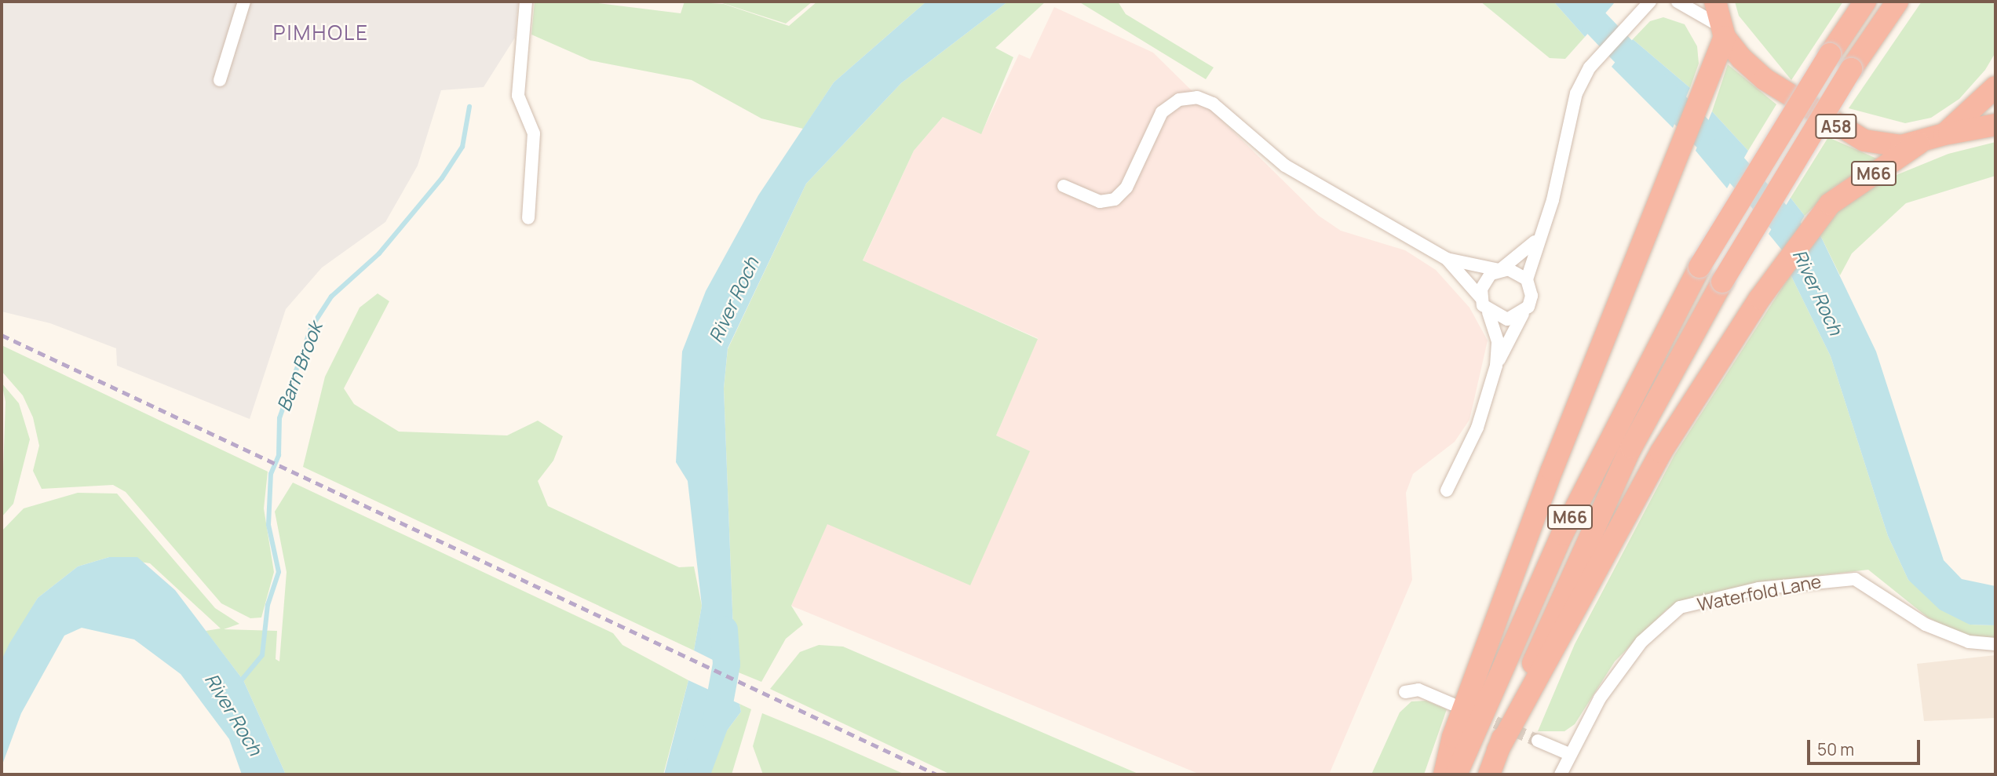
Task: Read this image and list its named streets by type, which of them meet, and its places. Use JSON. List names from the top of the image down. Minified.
{"streets":{"highway":["A58","M66"],"street":["Waterfold Lane"]},"crossings":[["A58","M66"]],"districts":["PIMHOLE"],"water":["River Roch","Barn Brook"],"scale_bar":"50 m"}
